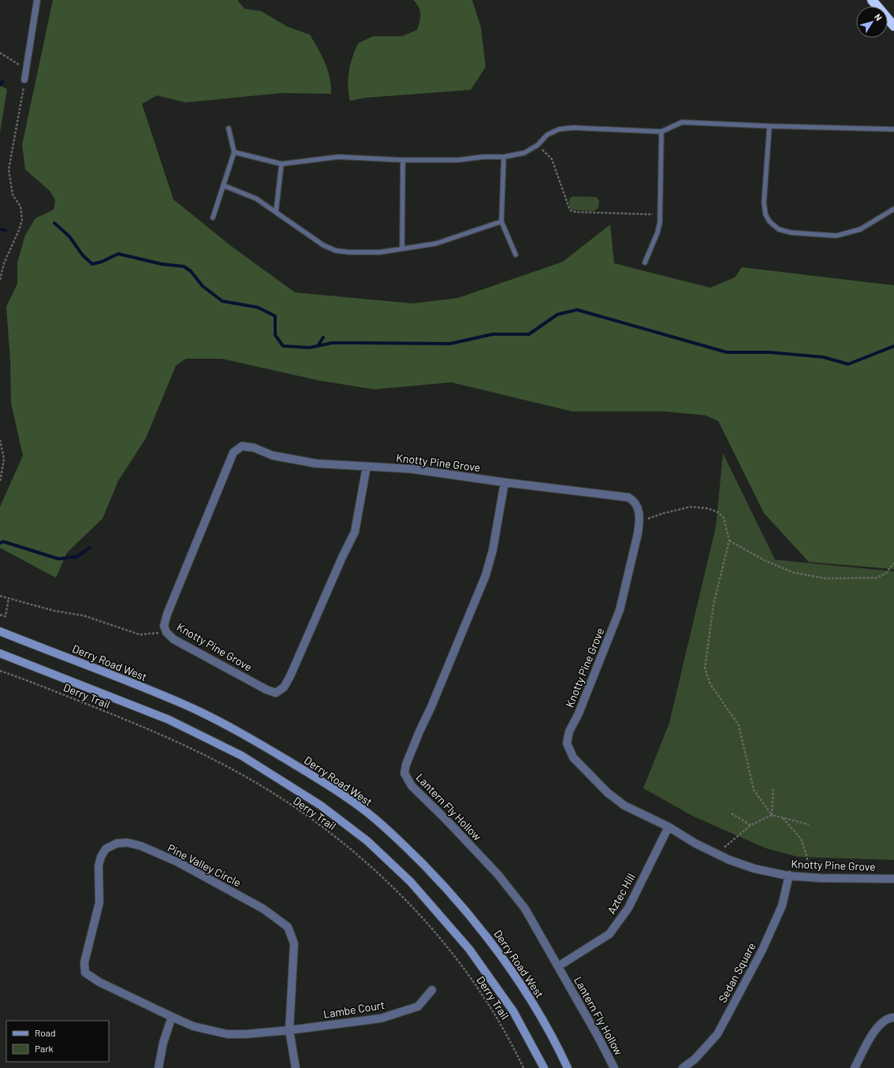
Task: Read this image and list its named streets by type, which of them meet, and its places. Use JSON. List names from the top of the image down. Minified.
{"streets":{"main road":["Derry Road West"],"street":["Knotty Pine Grove","Lantern Fly Hollow","Pine Valley Circle","Aztec Hill","Sedan Square","Lambe Court"],"path":["Derry Trail"]},"crossings":[["Knotty Pine Grove","Lantern Fly Hollow"],["Knotty Pine Grove","Aztec Hill"],["Knotty Pine Grove","Sedan Square"],["Lantern Fly Hollow","Aztec Hill"],["Pine Valley Circle","Lambe Court"]],"legend":["Road","Park"],"north":"top right"}
